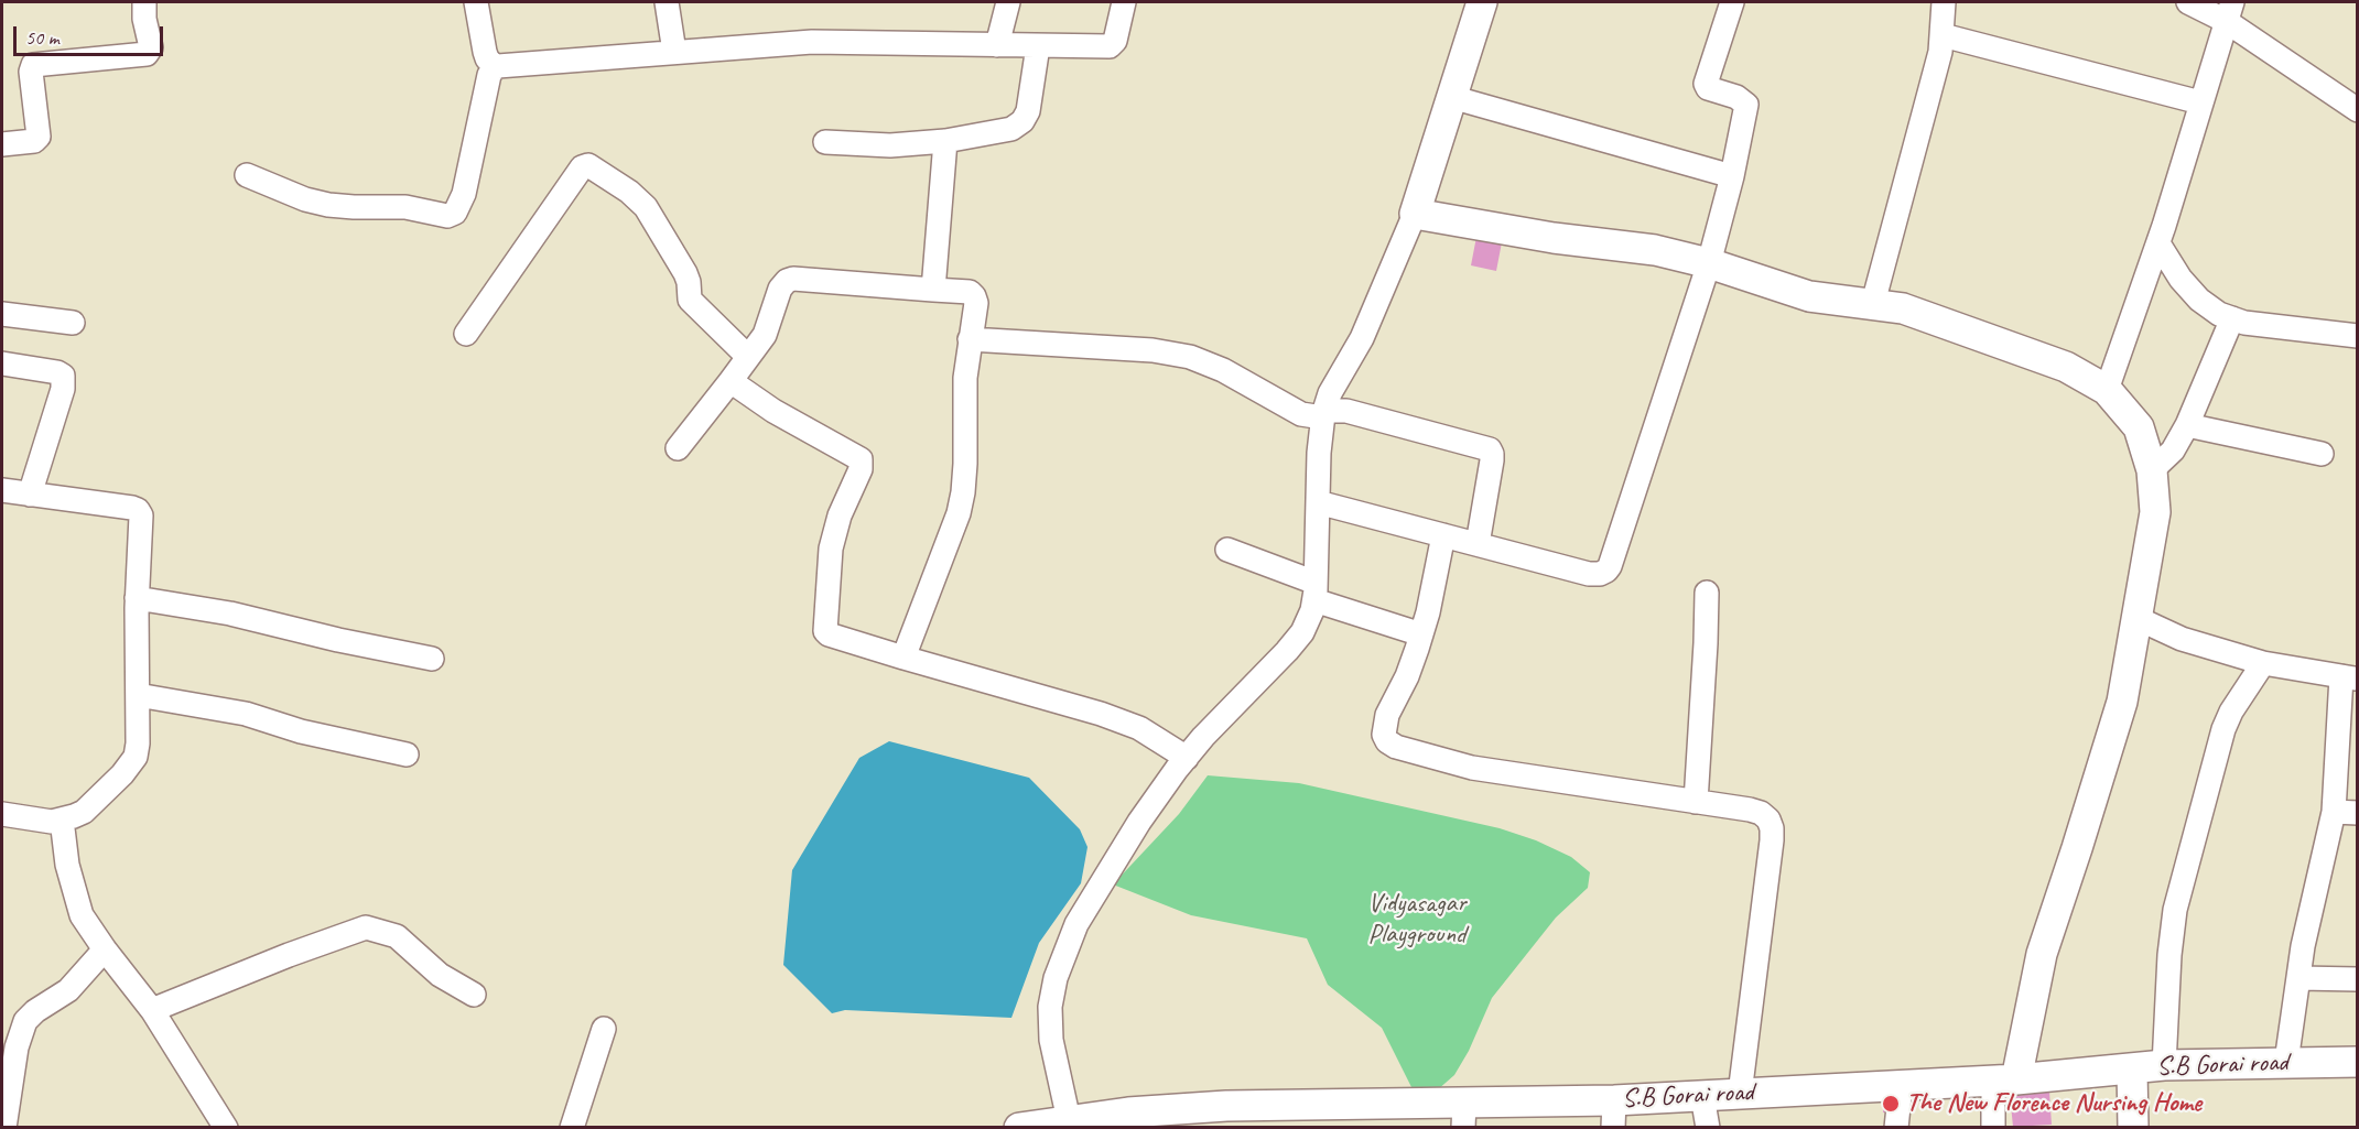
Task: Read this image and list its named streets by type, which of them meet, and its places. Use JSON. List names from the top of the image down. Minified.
{"streets":{"street":["S.B Gorai road"]},"parks":["Vidyasagar Playground"],"places":["The New Florence Nursing Home"],"scale_bar":"50 m"}
